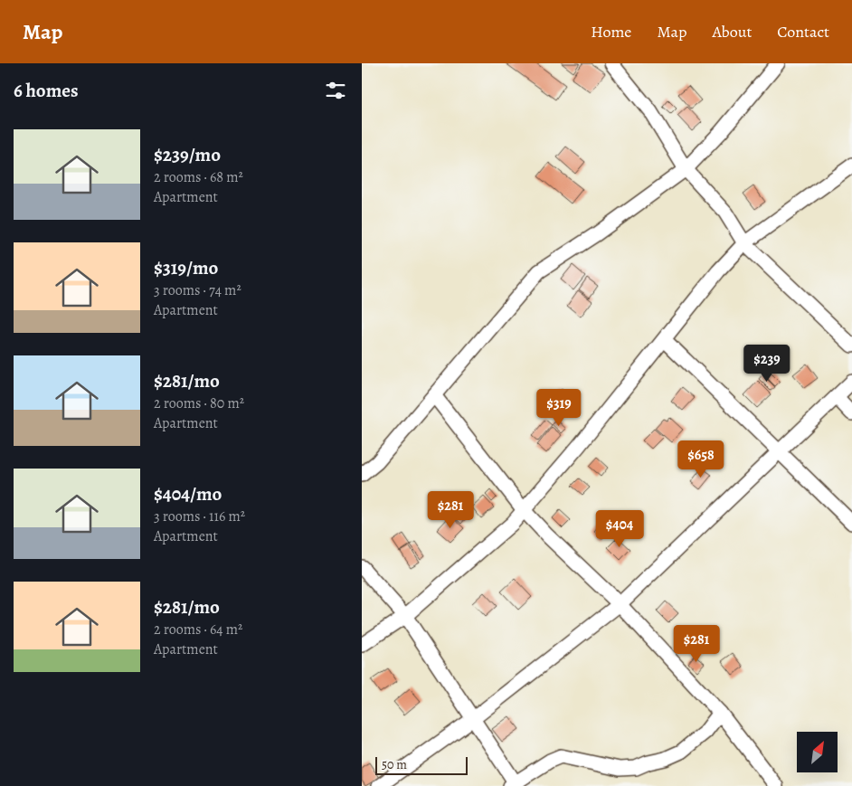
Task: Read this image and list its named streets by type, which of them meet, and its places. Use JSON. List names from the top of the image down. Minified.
{"scale_bar":"50 m","north":"top right","page":{"header":"Map","nav":["Home","Map","About","Contact"],"heading":"6 homes","list":[{"name":"$239/mo","note":"2 rooms · 68 m² · Apartment"},{"name":"$319/mo","note":"3 rooms · 74 m² · Apartment"},{"name":"$281/mo","note":"2 rooms · 80 m² · Apartment"},{"name":"$404/mo","note":"3 rooms · 116 m² · Apartment"},{"name":"$281/mo","note":"2 rooms · 64 m² · Apartment"}],"price":["$239","$319","$658","$281","$404","$281"],"scale":"50 m"}}
